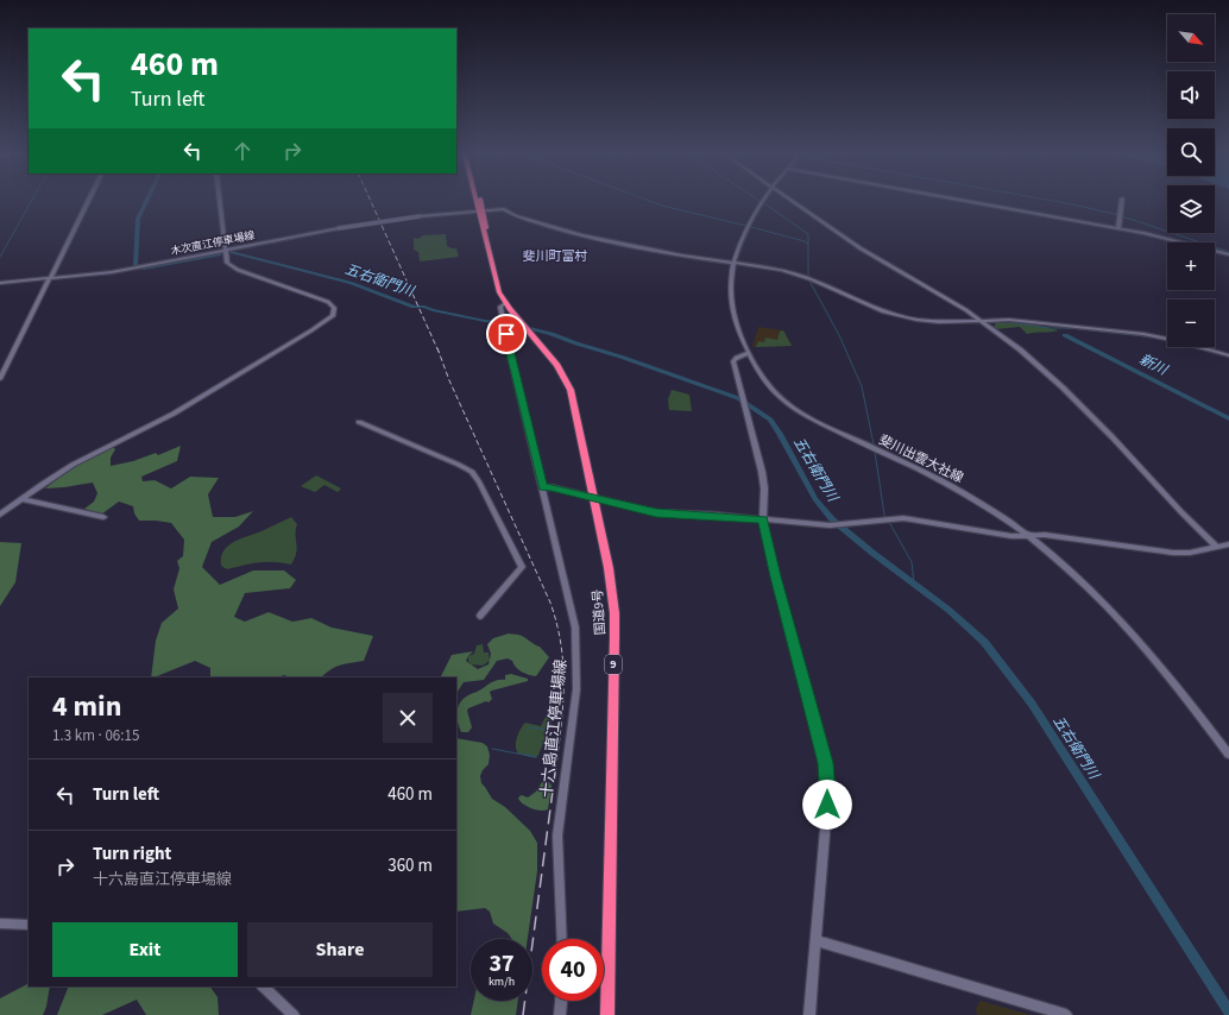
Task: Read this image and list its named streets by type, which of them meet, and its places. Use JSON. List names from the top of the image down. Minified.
{"streets":{"highway":["国道9号","9"],"street":["木次直江停車場線","斐川出雲大社線","十六島直江停車場線"]},"crossings":[["木次直江停車場線","斐川出雲大社線"],["木次直江停車場線","国道9号"],["国道9号","十六島直江停車場線"]],"districts":["斐川町富村"],"water":["五右衛門川","新川"],"north":"bottom right","page":{"map_buttons":["+","−"],"turn":["460 m","Turn left"],"heading":["4 min","1.3 km · 06:15"],"list":[{"name":"Turn left","value":"460 m"},{"name":"Turn right","note":"十六島直江停車場線","value":"360 m"}],"buttons":["Exit","Share"],"speed":"37 km/h","limit":"40"}}
